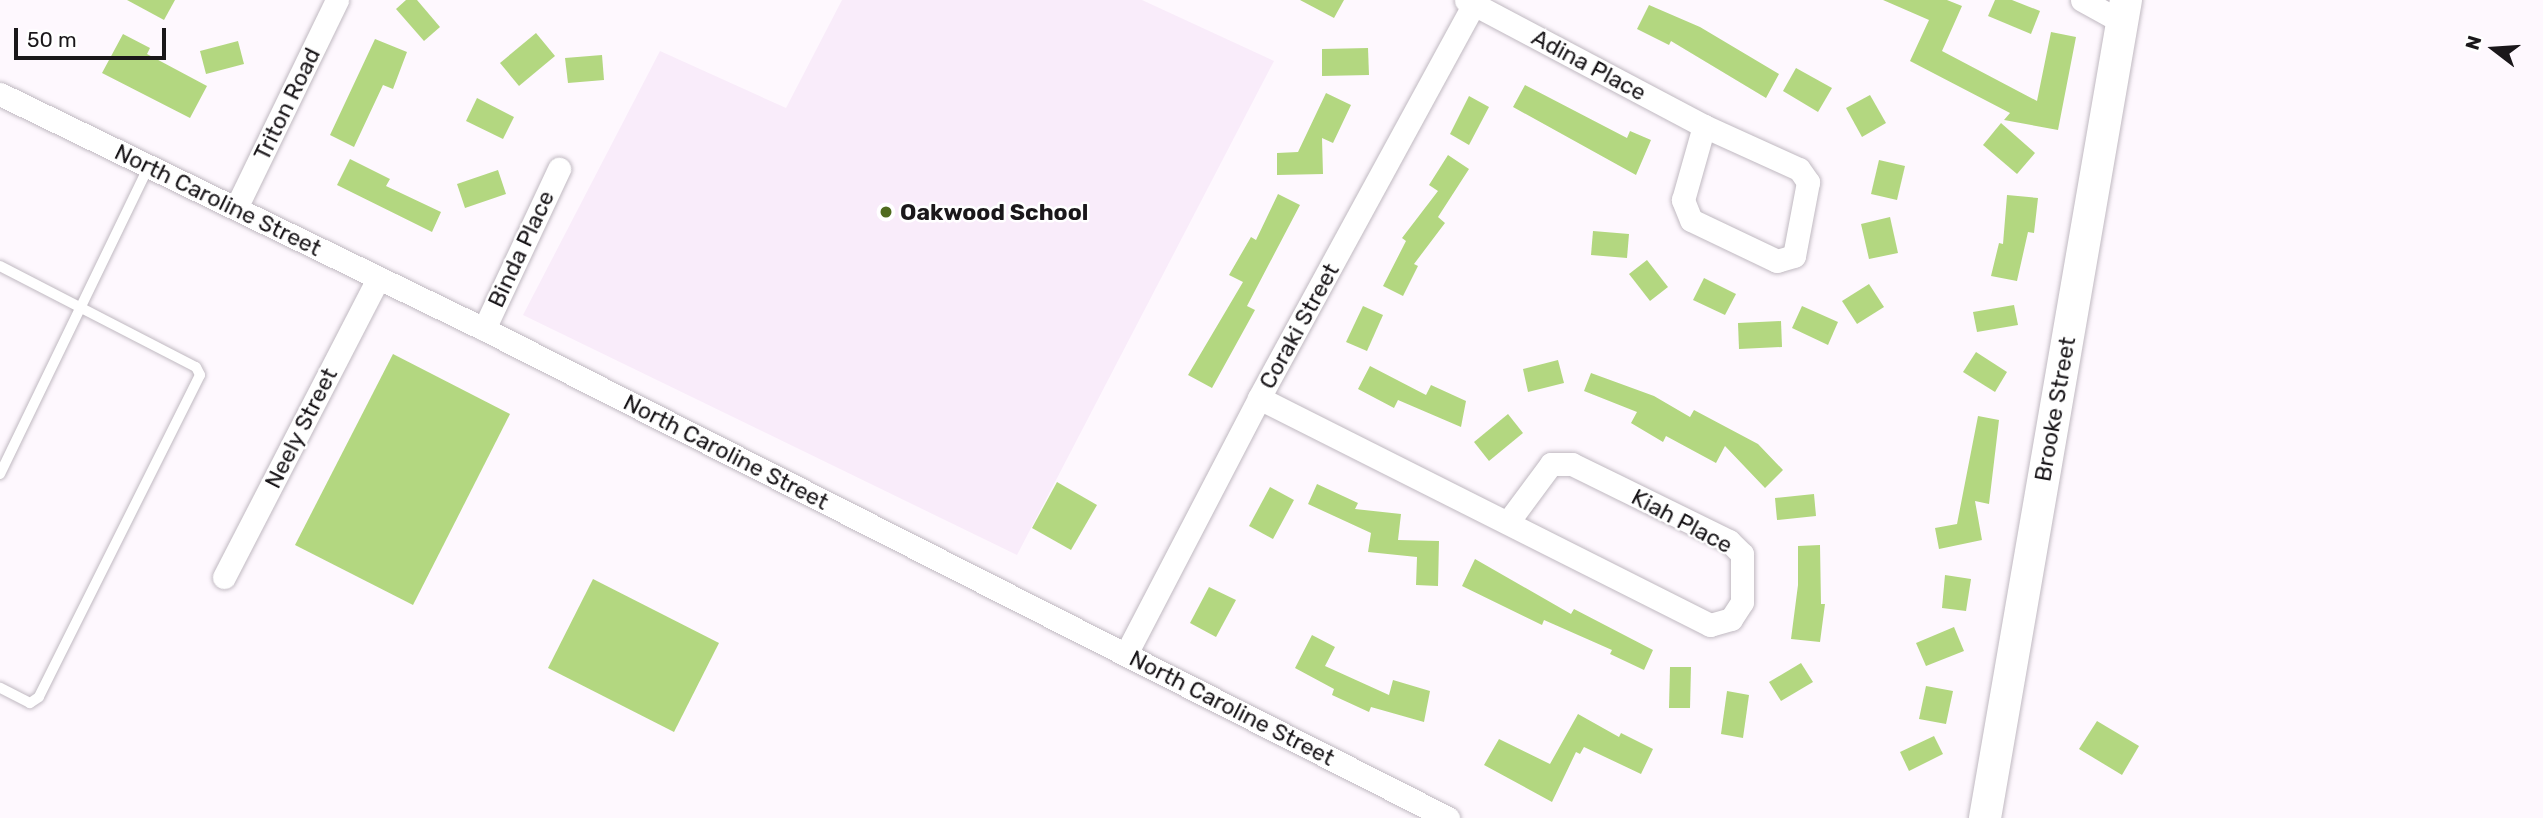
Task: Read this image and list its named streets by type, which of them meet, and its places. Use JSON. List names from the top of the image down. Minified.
{"streets":{"street":["Adina Place","Triton Road","North Caroline Street","Binda Place","Coraki Street","Brooke Street","Neely Street","Kiah Place"]},"crossings":[["Adina Place","Coraki Street"],["Triton Road","North Caroline Street"],["North Caroline Street","Binda Place"],["North Caroline Street","Coraki Street"],["North Caroline Street","Neely Street"],["Coraki Street","Kiah Place"]],"places":["Oakwood School"],"scale_bar":"50 m","north":"left"}
